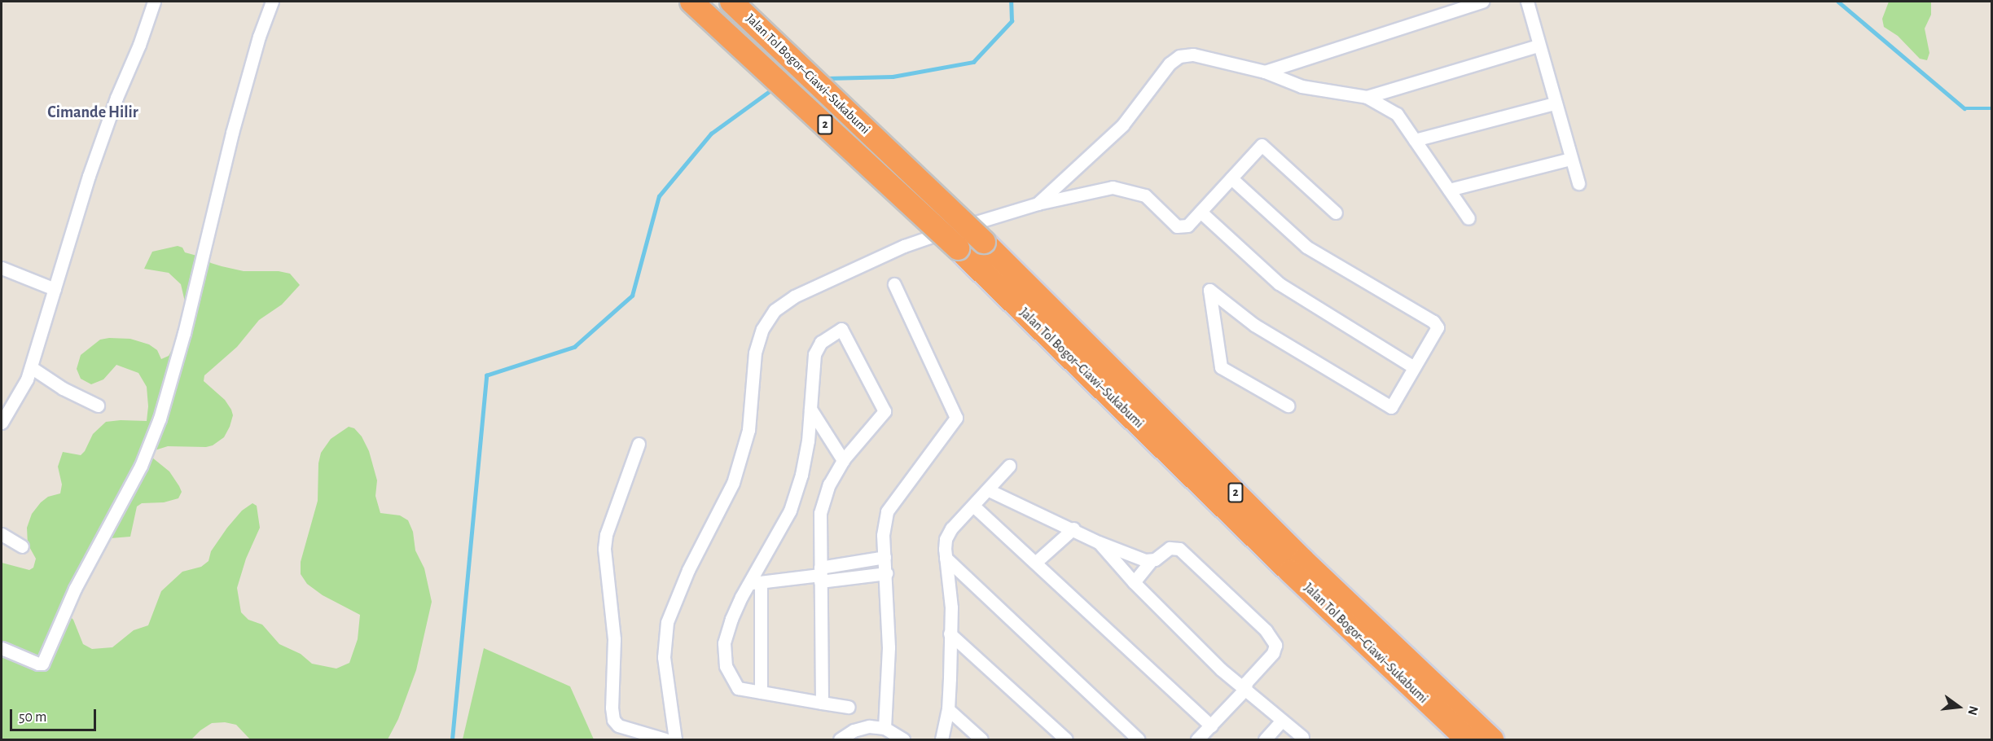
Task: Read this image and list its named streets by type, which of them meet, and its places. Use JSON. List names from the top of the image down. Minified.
{"streets":{"highway":["Jalan Tol Bogor–Ciawi–Sukabumi","2"]},"districts":["Cimande Hilir"],"scale_bar":"50 m","north":"right"}
